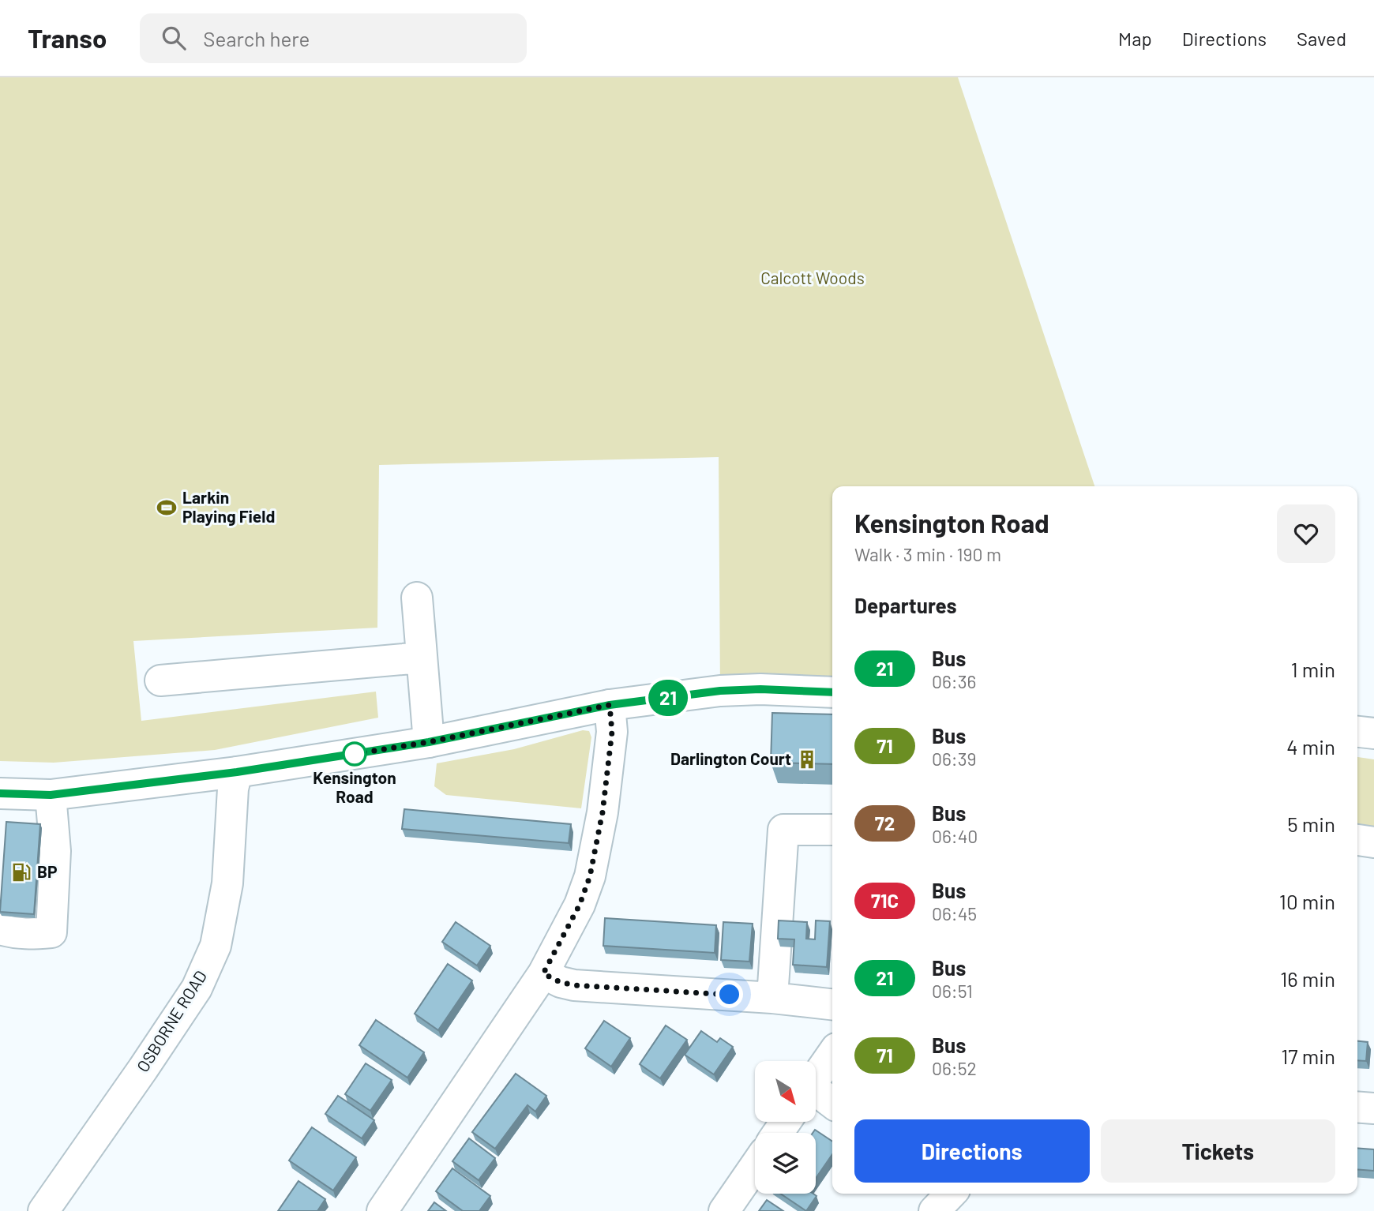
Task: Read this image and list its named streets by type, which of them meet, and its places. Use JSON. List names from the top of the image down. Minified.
{"streets":{"street":["OSBORNE ROAD"]},"parks":["Calcott Woods"],"places":{"sports":["Larkin Playing Field"],"other":["Kensington Road"],"building":["Darlington Court"],"fuel station":["BP"]},"lines":["bus line 21"],"north":"bottom right","page":{"header":"Transo","search":"Search here","nav":["Map","Directions","Saved"],"on_map":"21","heading":[["Kensington Road","Walk · 3 min · 190 m"],"Departures"],"list":[{"mark":"21","name":"Bus","note":"06:36","value":"1 min"},{"mark":"71","name":"Bus","note":"06:39","value":"4 min"},{"mark":"72","name":"Bus","note":"06:40","value":"5 min"},{"mark":"71C","name":"Bus","note":"06:45","value":"10 min"},{"mark":"21","name":"Bus","note":"06:51","value":"16 min"},{"mark":"71","name":"Bus","note":"06:52","value":"17 min"}],"buttons":["Directions","Tickets"]}}
